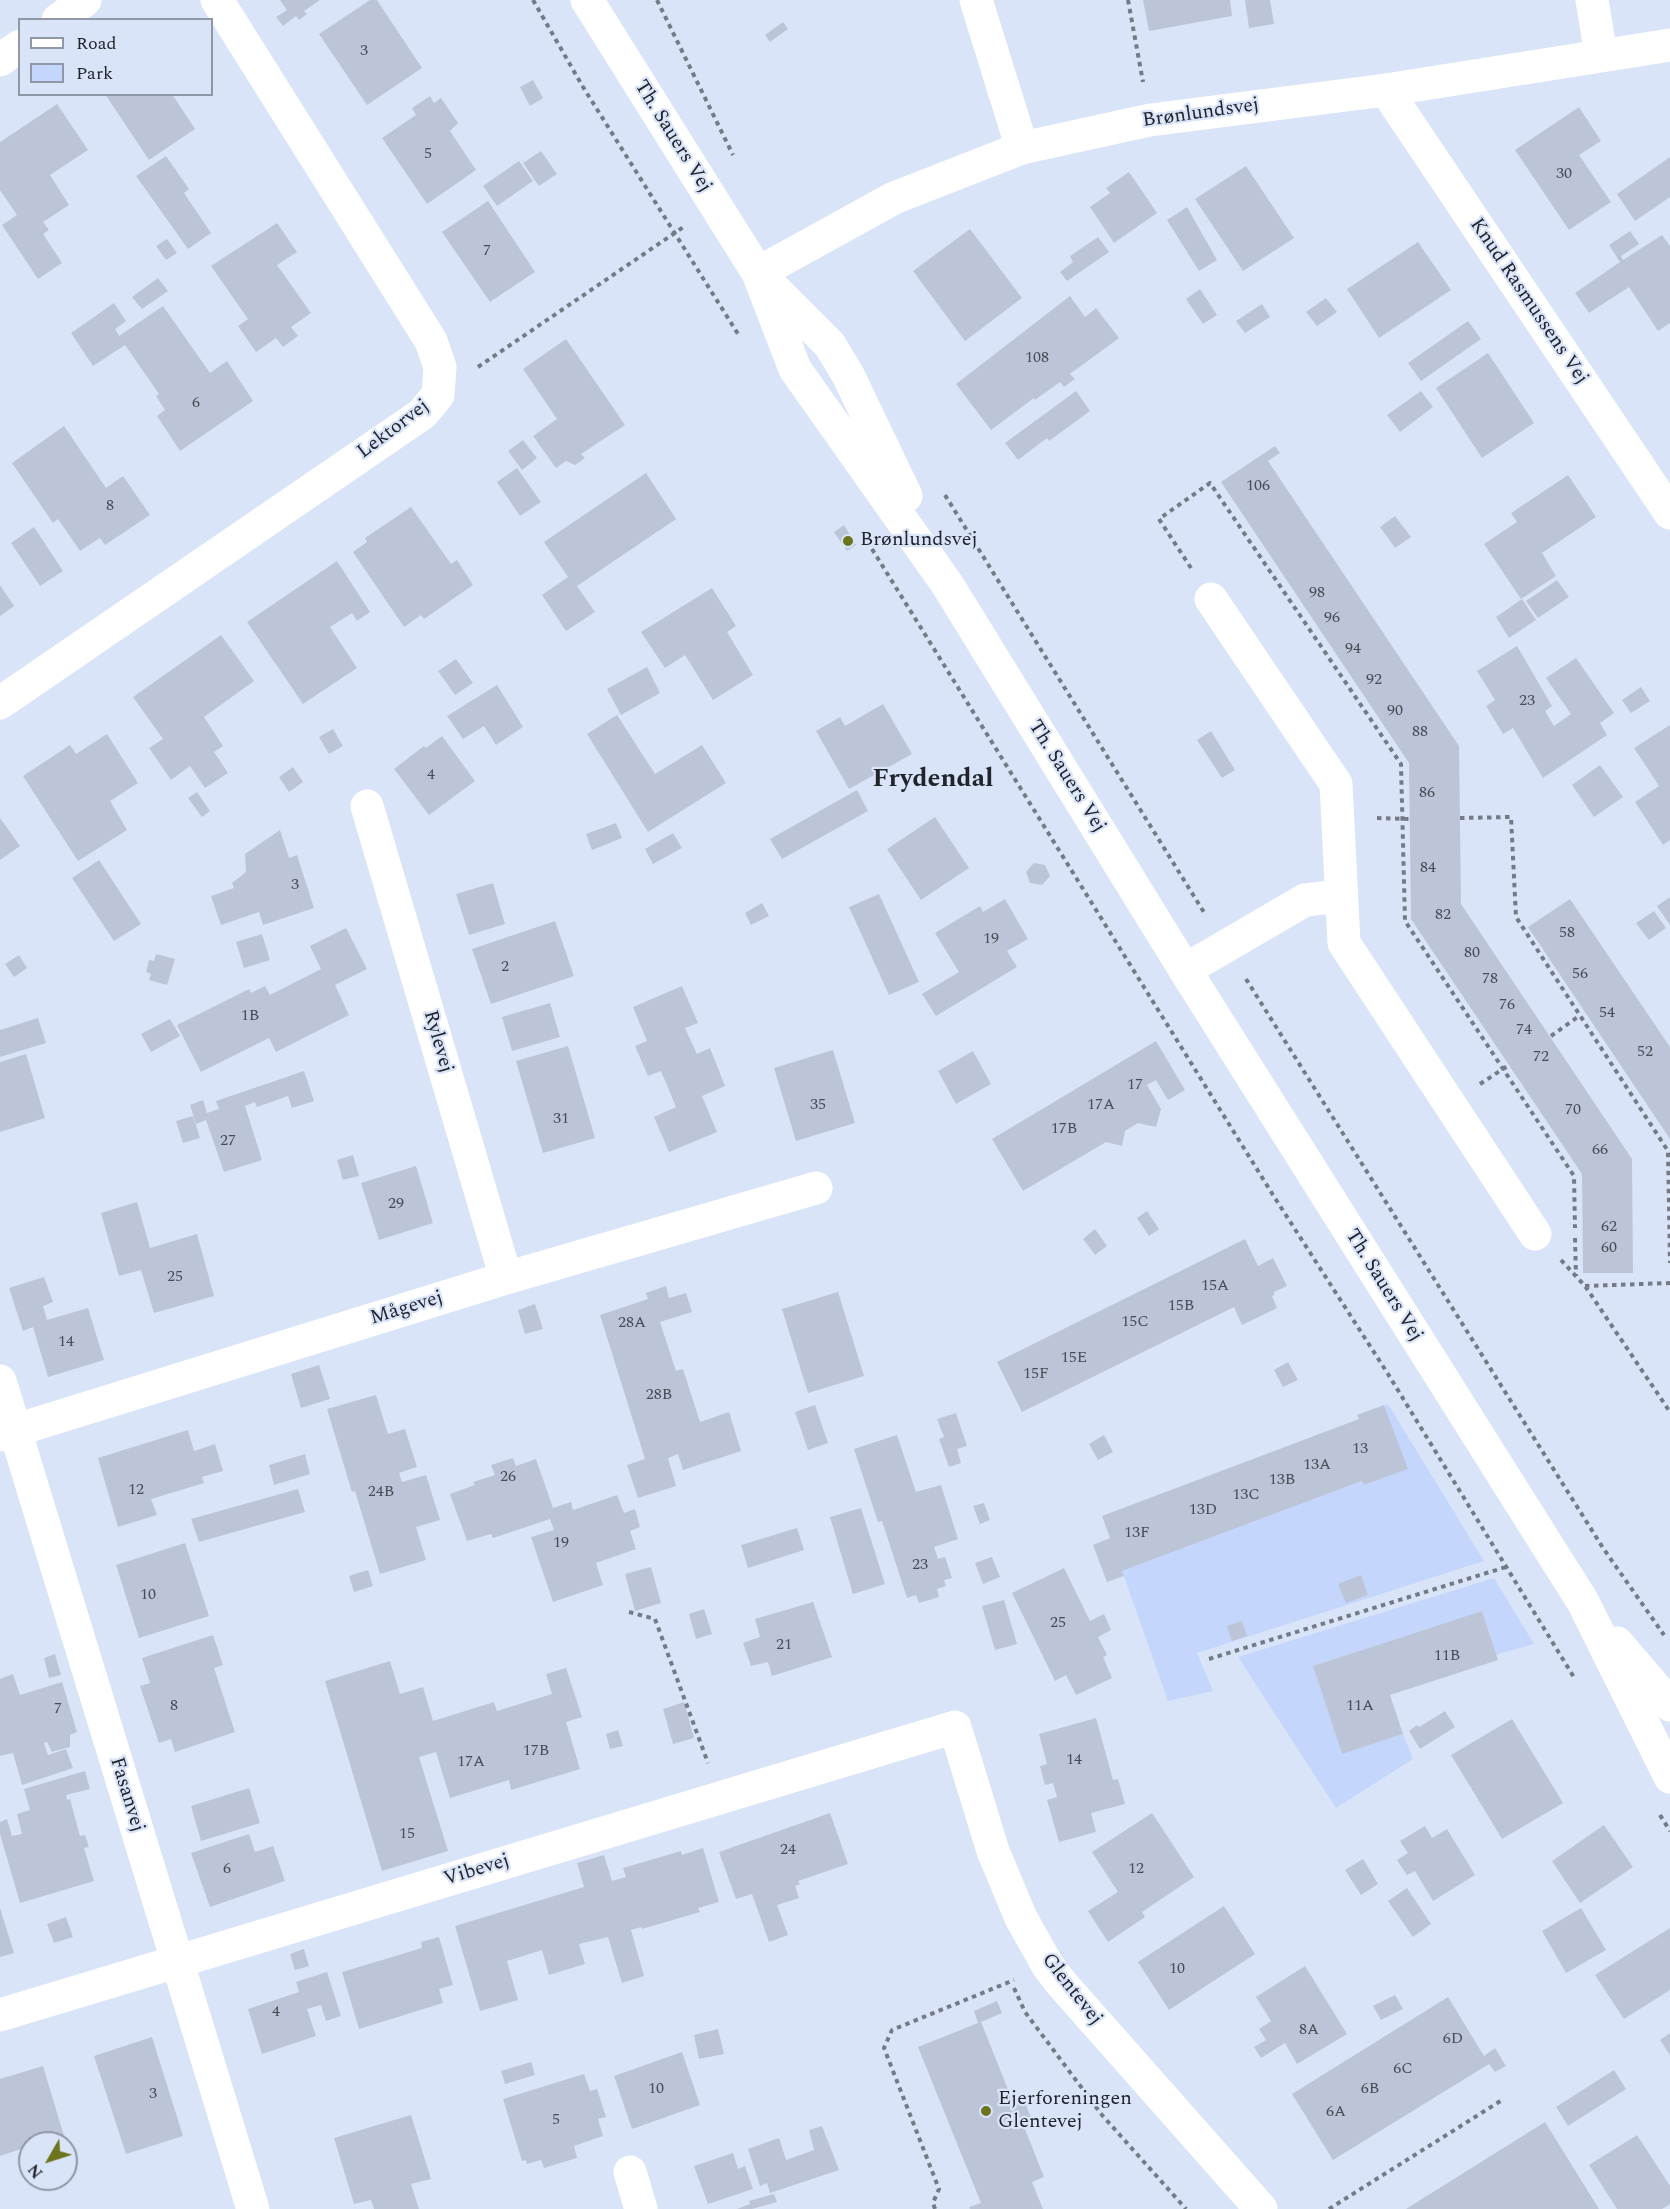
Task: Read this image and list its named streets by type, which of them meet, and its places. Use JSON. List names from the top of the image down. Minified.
{"streets":{"street":["Brønlundsvej","Th. Sauers Vej","Knud Rasmussens Vej","Lektorvej","Rylevej","Mågevej","Fasanvej","Vibevej","Glentevej"]},"crossings":[["Brønlundsvej","Th. Sauers Vej"],["Brønlundsvej","Knud Rasmussens Vej"],["Rylevej","Mågevej"],["Mågevej","Fasanvej"],["Fasanvej","Vibevej"],["Vibevej","Glentevej"]],"districts":["Frydendal"],"places":["Brønlundsvej","Ejerforeningen Glentevej"],"house_numbers":["3","5","30","7","108","6","106","8","98","96","94","92","23","90","88","4","86","84","3","82","58","19","80","2","56","78","76","54","1B","74","52","72","17","35","17A","70","31","17B","27","66","29","62","60","25","15A","15B","15C","28A","14","15E","15F","28B","13","13A","26","13B","12","24B","13C","13D","13F","19","23","10","25","21","11B","8","11A","7","17B","14","17A","15","24","6","12","10","4","8A","6D","6C","10","6B","3","6A","5"],"legend":["Road","Park"],"north":"bottom left"}
